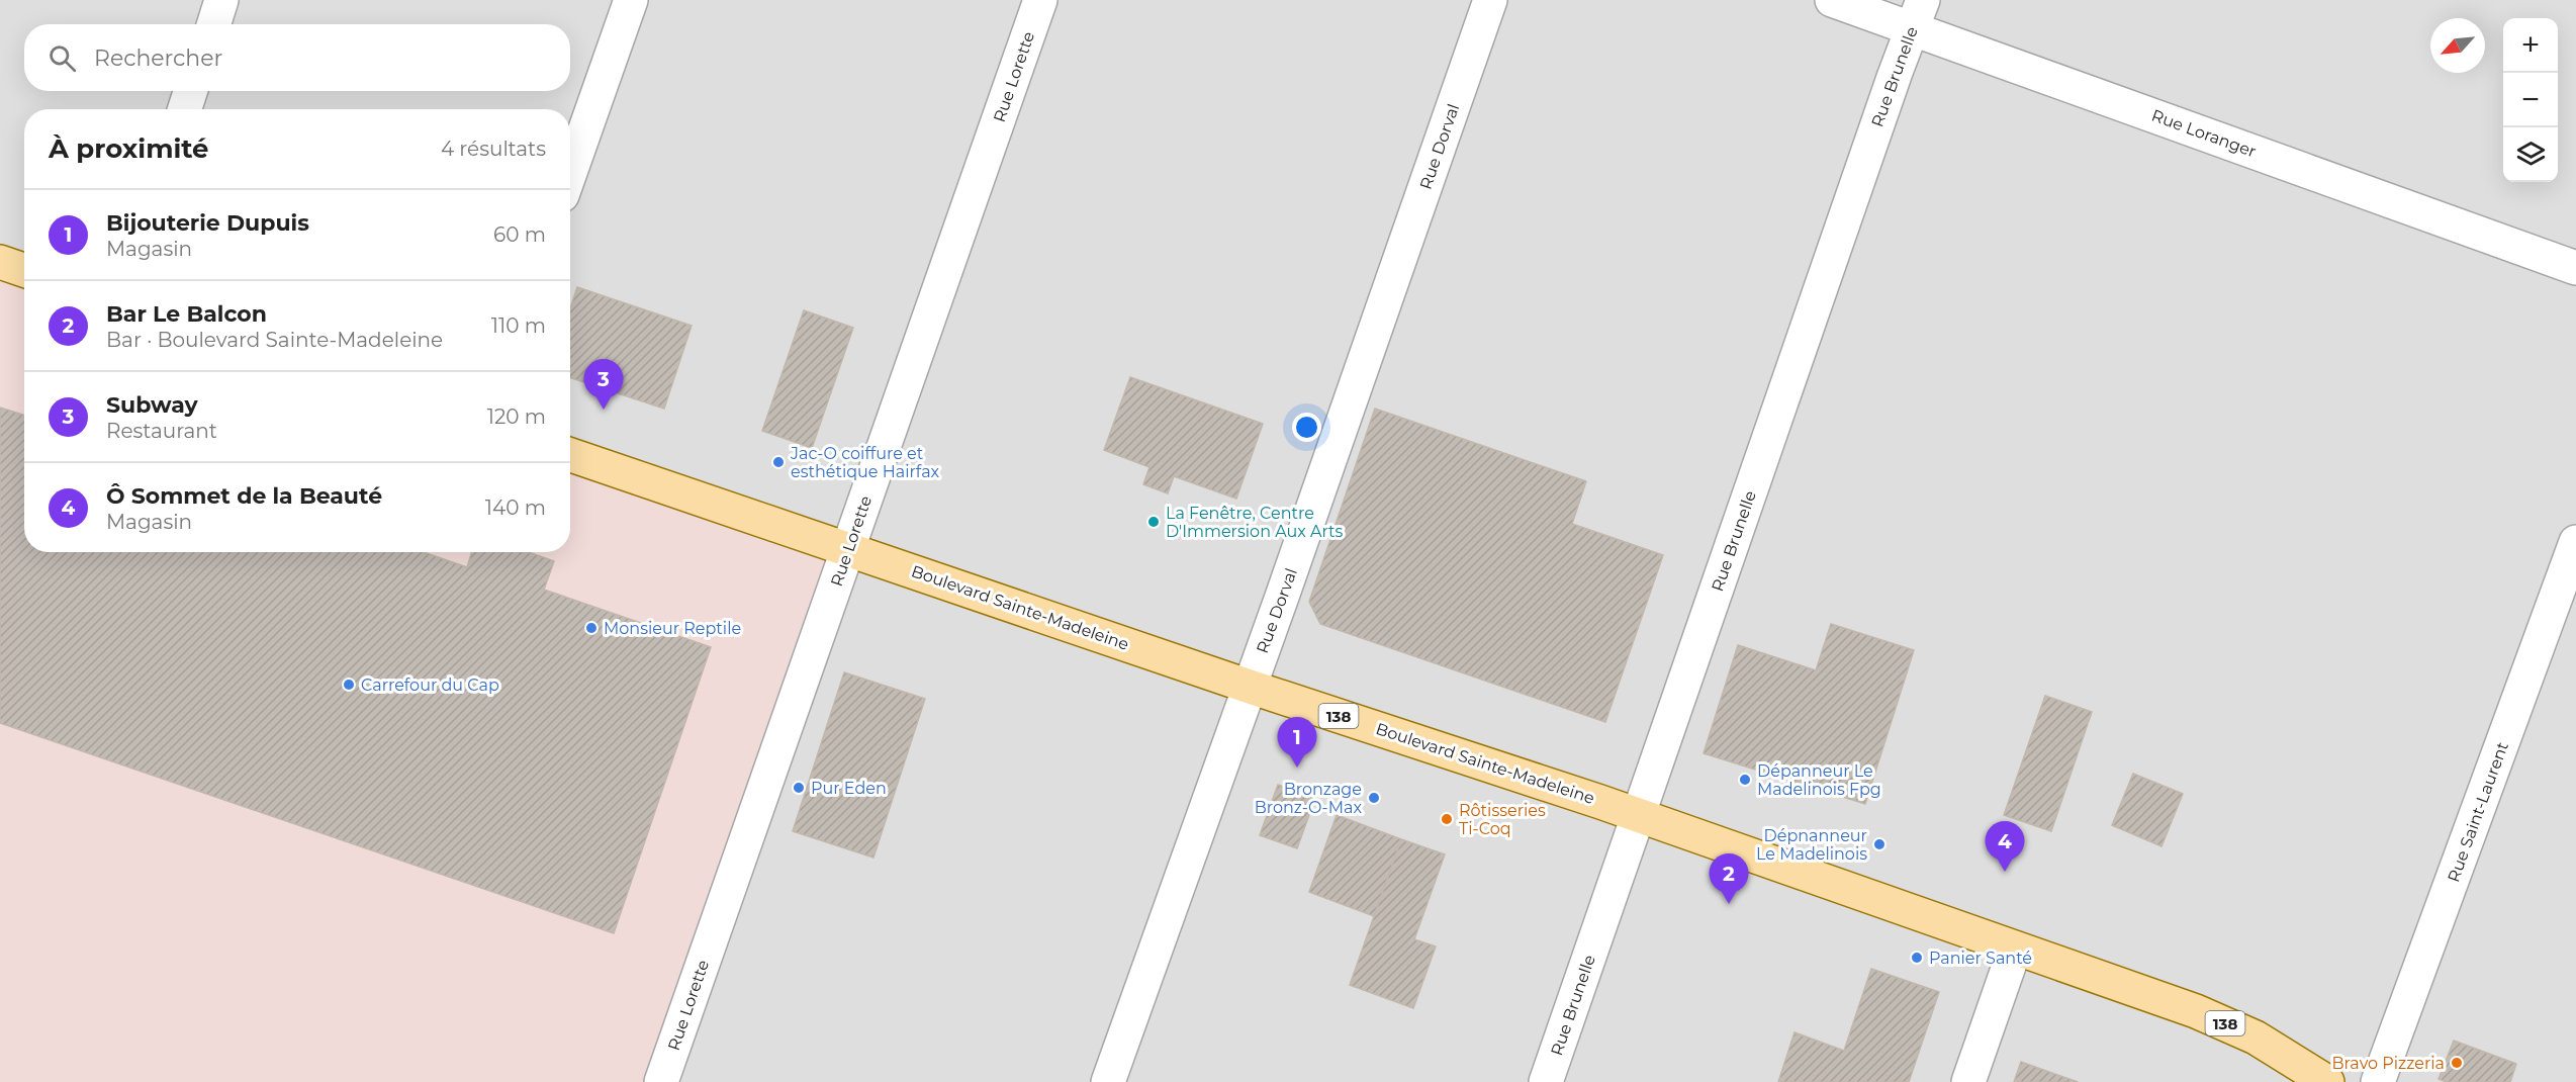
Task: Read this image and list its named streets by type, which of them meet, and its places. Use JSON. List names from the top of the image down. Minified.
{"streets":{"main road":["Boulevard Sainte-Madeleine","138"],"street":["Rue Lorette","Rue Brunelle","Rue Loranger","Rue Dorval","Rue Saint-Laurent"]},"crossings":[["Rue Lorette","Boulevard Sainte-Madeleine"],["Rue Brunelle","Rue Loranger"],["Rue Brunelle","Boulevard Sainte-Madeleine"],["Rue Dorval","Boulevard Sainte-Madeleine"]],"places":["Jac-O coiffure et esthétique Hairfax","La Fenêtre, Centre D'Immersion Aux Arts","Monsieur Reptile","Carrefour du Cap","Dépanneur Le Madelinois Fpg","Pur Eden","Bronzage Bronz-O-Max","Rôtisseries Ti-Coq","Dépnanneur Le Madelinois","Panier Santé","Bravo Pizzeria"],"north":"bottom left","page":{"map_buttons":["+","−"],"search":"Rechercher","heading":["À proximité","4 résultats"],"list":[{"mark":"1","name":"Bijouterie Dupuis","note":"Magasin","value":"60 m"},{"mark":"2","name":"Bar Le Balcon","note":"Bar · Boulevard Sainte-Madeleine","value":"110 m"},{"mark":"3","name":"Subway","note":"Restaurant","value":"120 m"},{"mark":"4","name":"Ô Sommet de la Beauté","note":"Magasin","value":"140 m"}],"pins":["3","1","4","2"]}}
